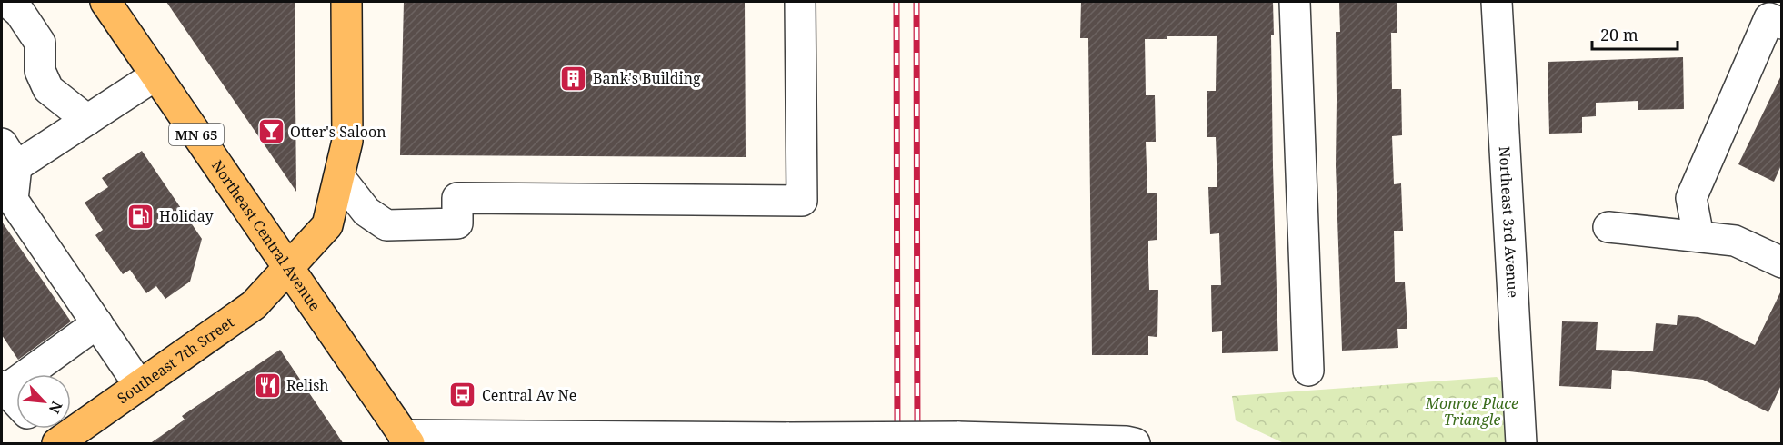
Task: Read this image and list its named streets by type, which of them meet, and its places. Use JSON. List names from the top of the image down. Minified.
{"streets":{"main road":["MN 65","Northeast Central Avenue","Southeast 7th Street"],"street":["Northeast 3rd Avenue"]},"crossings":[["Northeast Central Avenue","Southeast 7th Street"]],"parks":["Monroe Place Triangle"],"places":{"building":["Bank's Building"],"bar":["Otter's Saloon"],"fuel station":["Holiday"],"restaurant":["Relish"],"bus stop":["Central Av Ne"]},"scale_bar":"20 m","north":"bottom right"}
